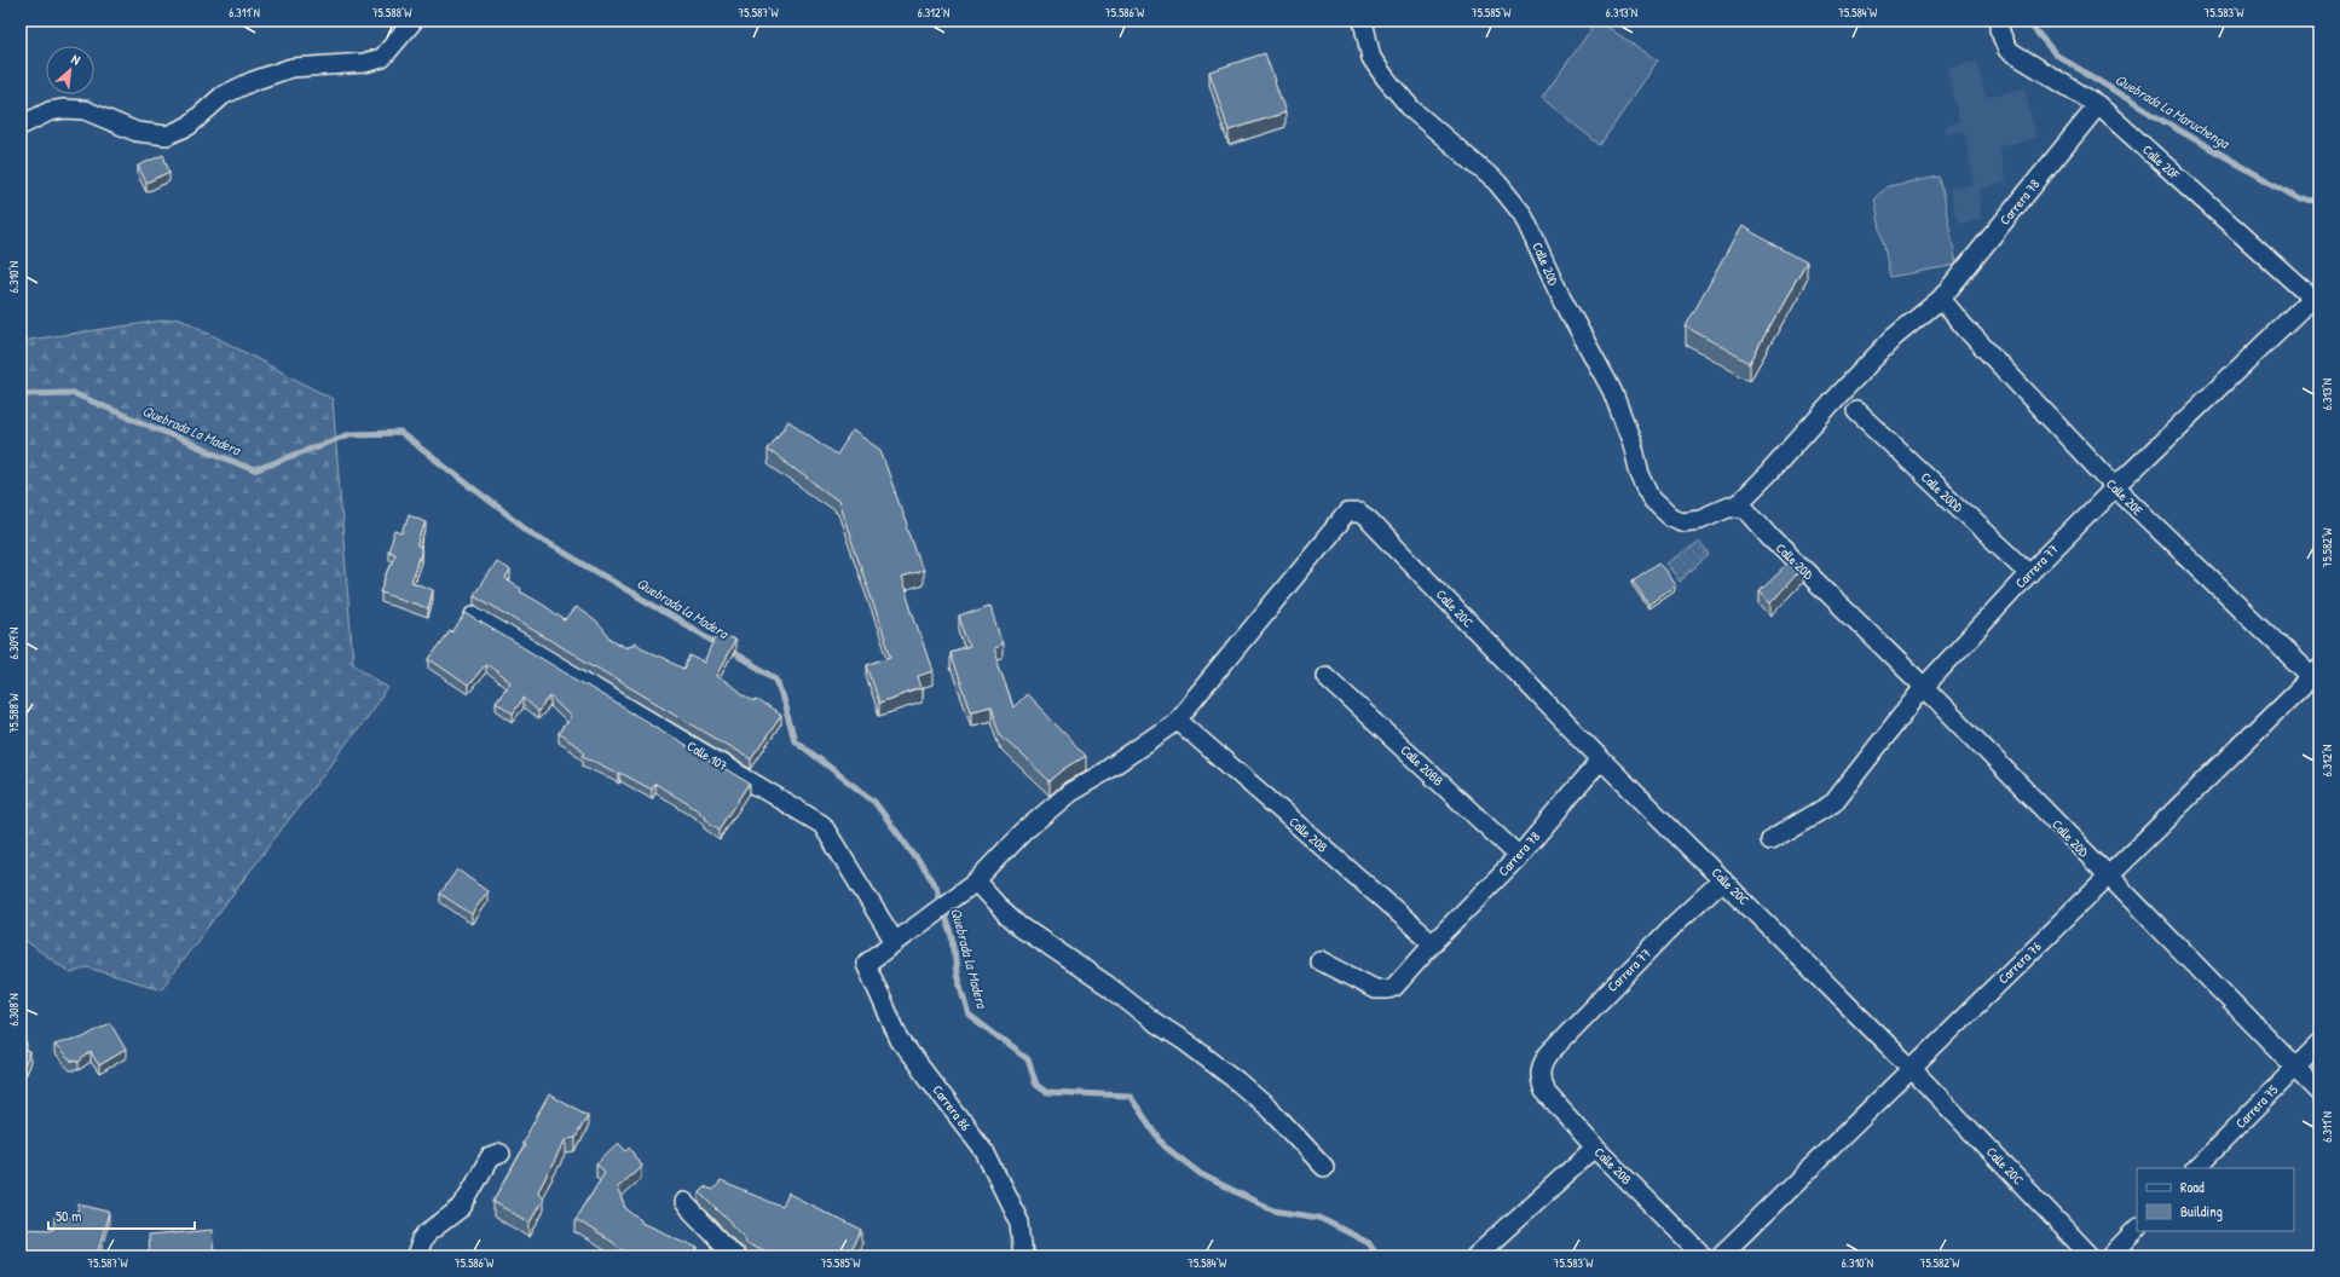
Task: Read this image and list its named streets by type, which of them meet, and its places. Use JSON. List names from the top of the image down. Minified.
{"streets":{"street":["Calle 20F","Carrera 78","Calle 20D","Calle 20DD","Calle 20E","Carrera 77","Calle 20C","Calle 107","Calle 20BB","Calle 20B","Carrera 76","Carrera 75","Carrera 86"]},"crossings":[["Calle 20F","Carrera 78"],["Calle 20F","Carrera 77"],["Carrera 78","Calle 20D"],["Carrera 78","Calle 20E"],["Carrera 78","Calle 20C"],["Carrera 78","Calle 20BB"],["Carrera 78","Calle 20B"],["Calle 20D","Carrera 77"],["Calle 20D","Carrera 76"],["Calle 20D","Carrera 75"],["Calle 20DD","Carrera 77"],["Calle 20E","Carrera 77"],["Calle 20E","Carrera 76"],["Carrera 77","Calle 20C"],["Carrera 77","Calle 20B"],["Calle 20C","Carrera 76"],["Calle 107","Carrera 86"]],"water":["Quebrada La Maruchenga","Quebrada La Madera","Quebrada la Madera"],"legend":["Road","Building"],"scale_bar":"50 m","north":"top right","coordinates":["6.311°N","75.588°W","75.587°W","6.312°N","75.586°W","75.585°W","6.313°N","75.584°W","75.583°W","6.310°N","75.582°W","6.309°N","6.308°N"]}
